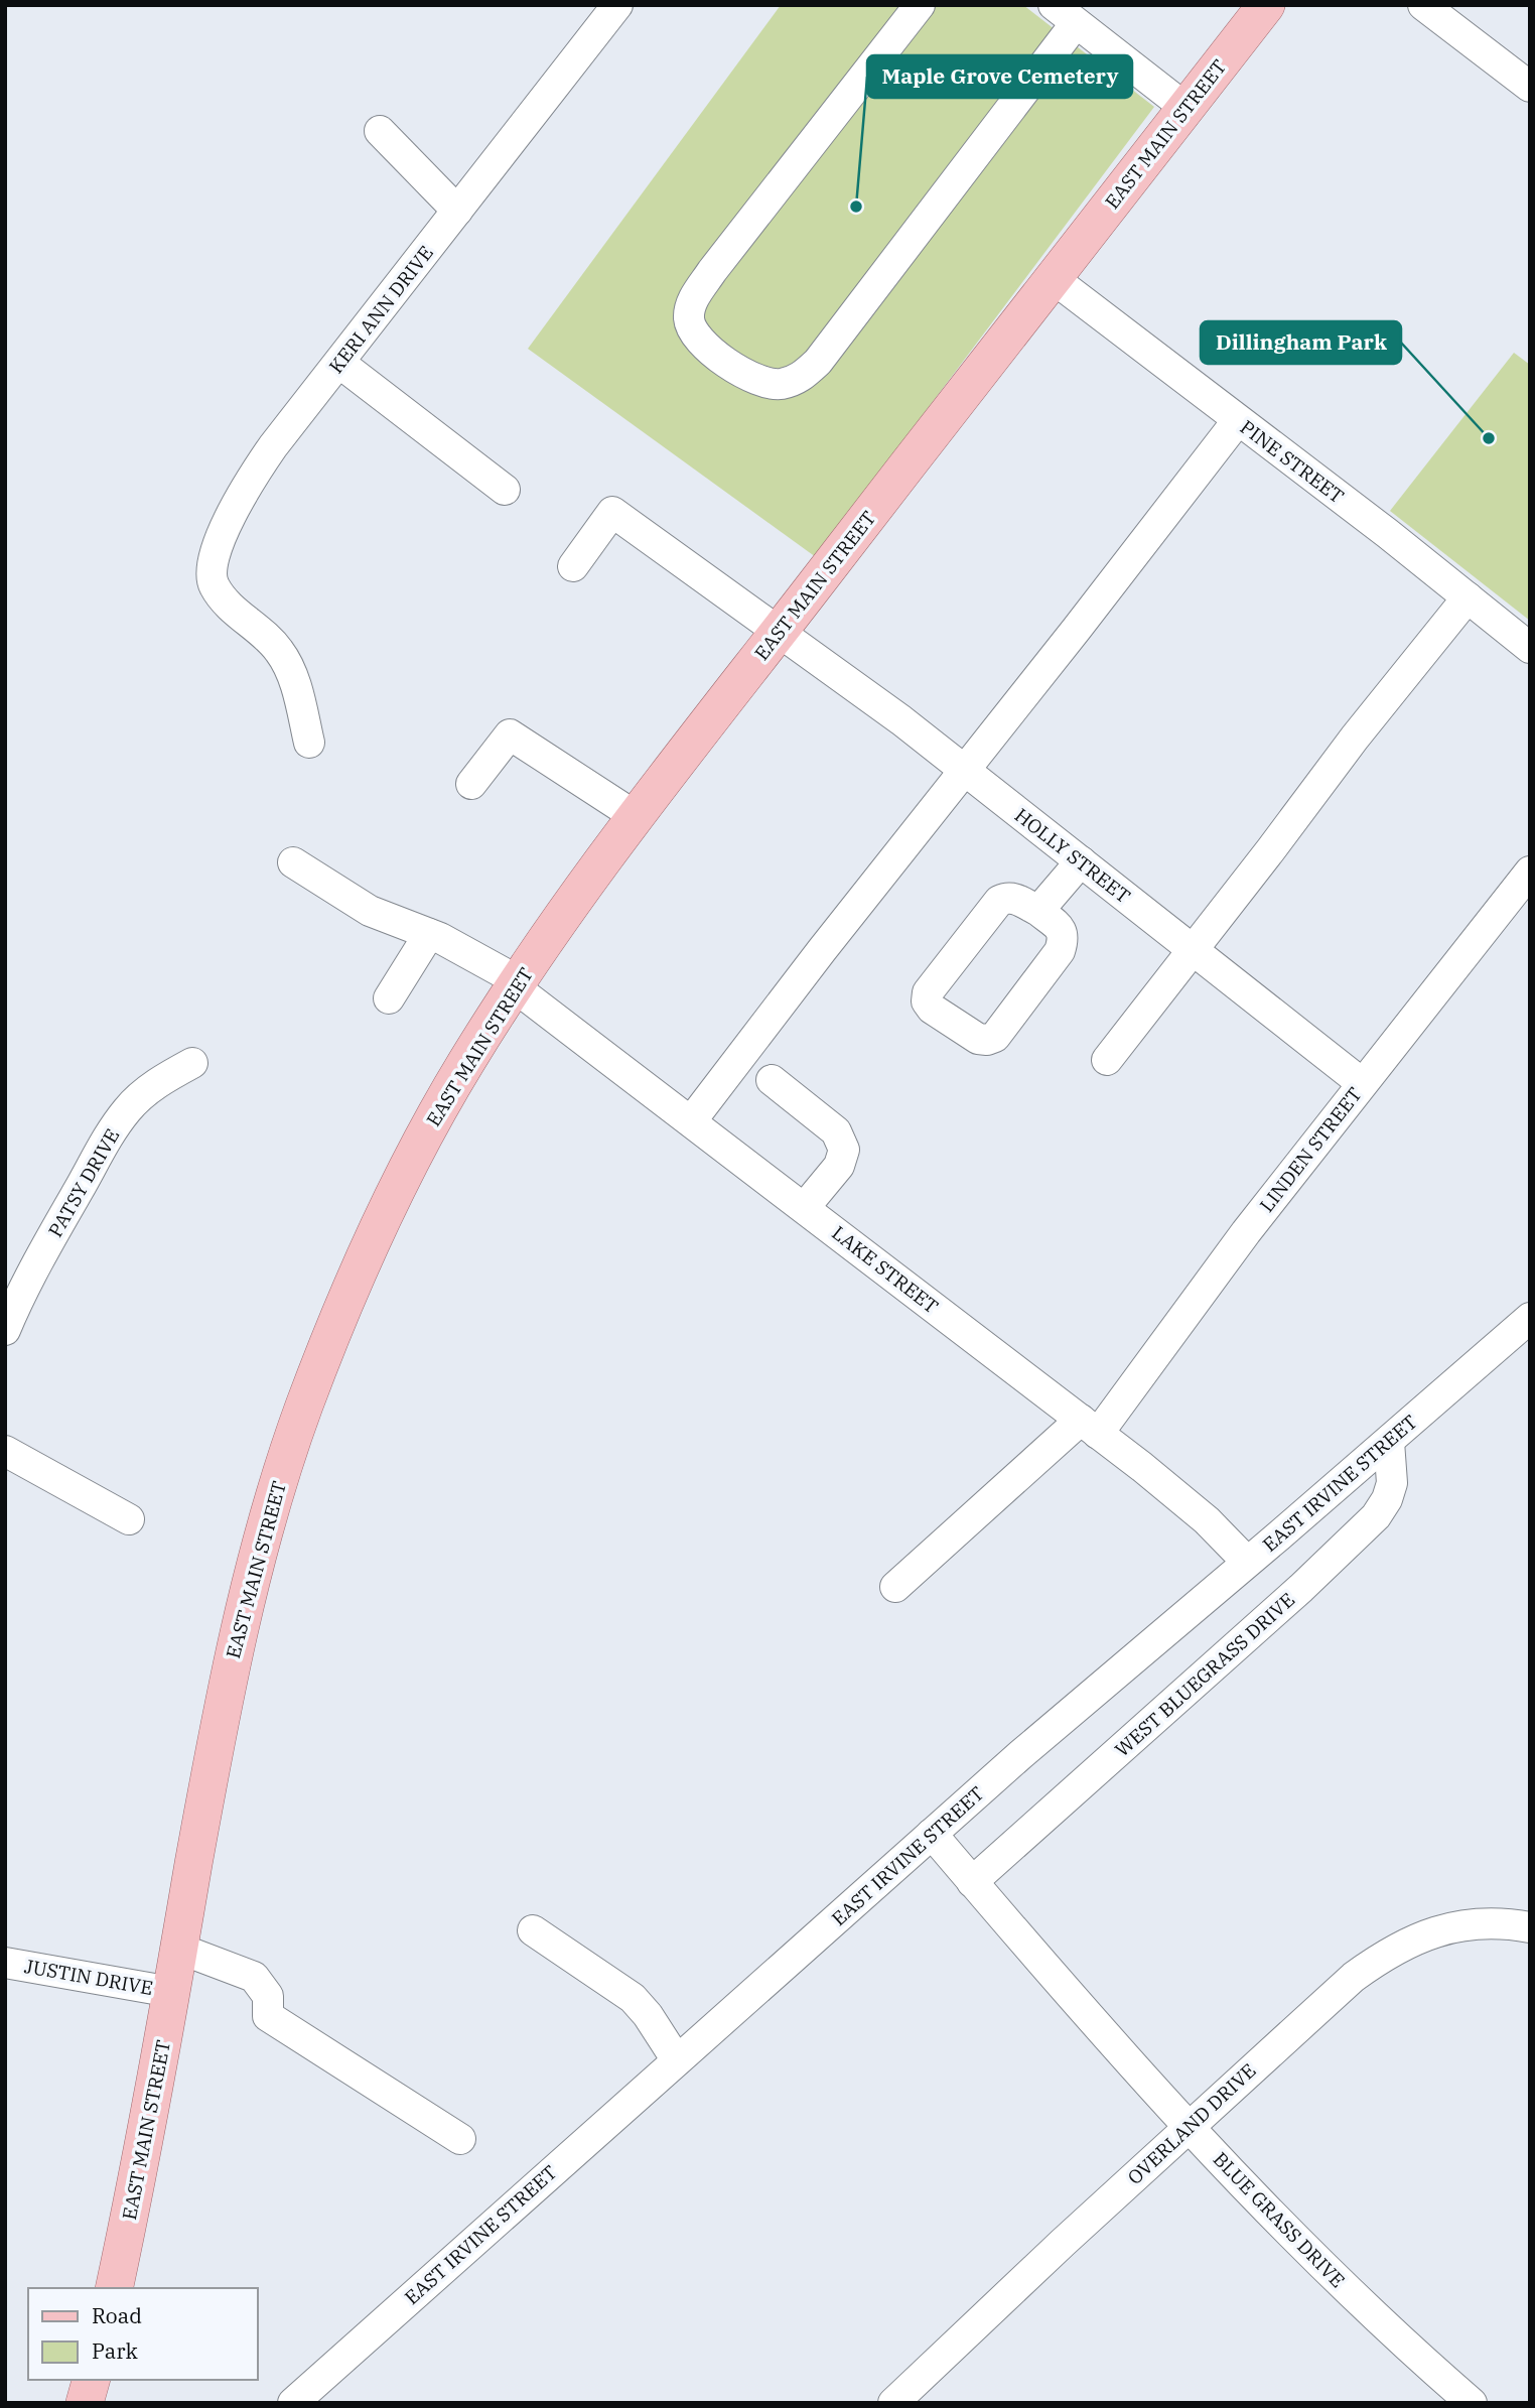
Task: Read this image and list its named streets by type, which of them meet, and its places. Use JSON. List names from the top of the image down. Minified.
{"streets":{"main road":["EAST MAIN STREET"],"street":["KERI ANN DRIVE","PINE STREET","HOLLY STREET","LINDEN STREET","PATSY DRIVE","LAKE STREET","EAST IRVINE STREET","WEST BLUEGRASS DRIVE","JUSTIN DRIVE","OVERLAND DRIVE","BLUE GRASS DRIVE"]},"crossings":[["EAST MAIN STREET","PINE STREET"],["EAST MAIN STREET","HOLLY STREET"],["EAST MAIN STREET","LAKE STREET"],["EAST MAIN STREET","JUSTIN DRIVE"],["HOLLY STREET","LINDEN STREET"],["LINDEN STREET","LAKE STREET"],["LAKE STREET","EAST IRVINE STREET"],["EAST IRVINE STREET","WEST BLUEGRASS DRIVE"],["EAST IRVINE STREET","BLUE GRASS DRIVE"],["WEST BLUEGRASS DRIVE","BLUE GRASS DRIVE"],["OVERLAND DRIVE","BLUE GRASS DRIVE"]],"places":["Maple Grove Cemetery","Dillingham Park"],"legend":["Road","Park"]}
